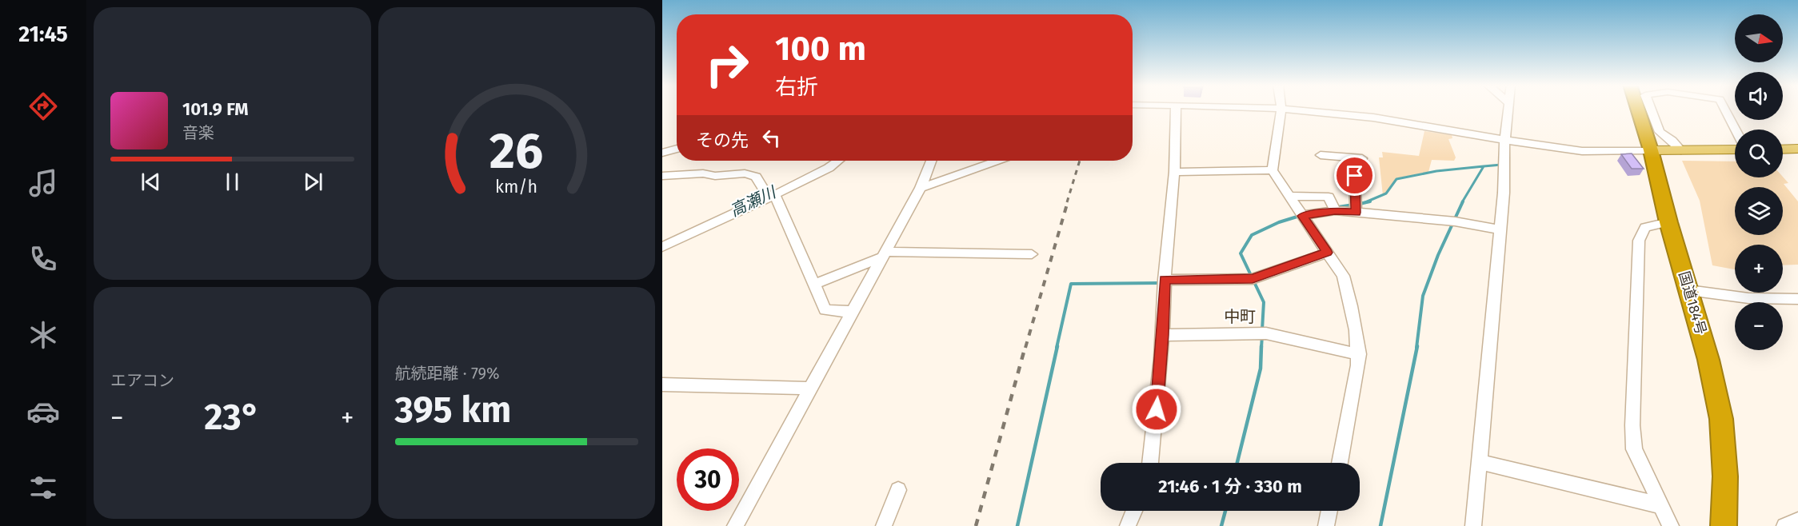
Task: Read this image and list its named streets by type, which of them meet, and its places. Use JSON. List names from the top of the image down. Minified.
{"streets":{"highway":["国道184号"]},"districts":["中町"],"water":["高瀬川"],"north":"right","page":{"tabs":"21:45","map_buttons":["+","−"],"turn":["100 m","右折"],"song":["101.9 FM","音楽"],"then":"その先","tile":["エアコン",["航続距離 · 79%","395 km"]],"heat":["−","23°","+"],"limit":"30","trip":"21:46 · 1 分 · 330 m","gauge":["26","km/h"]}}
